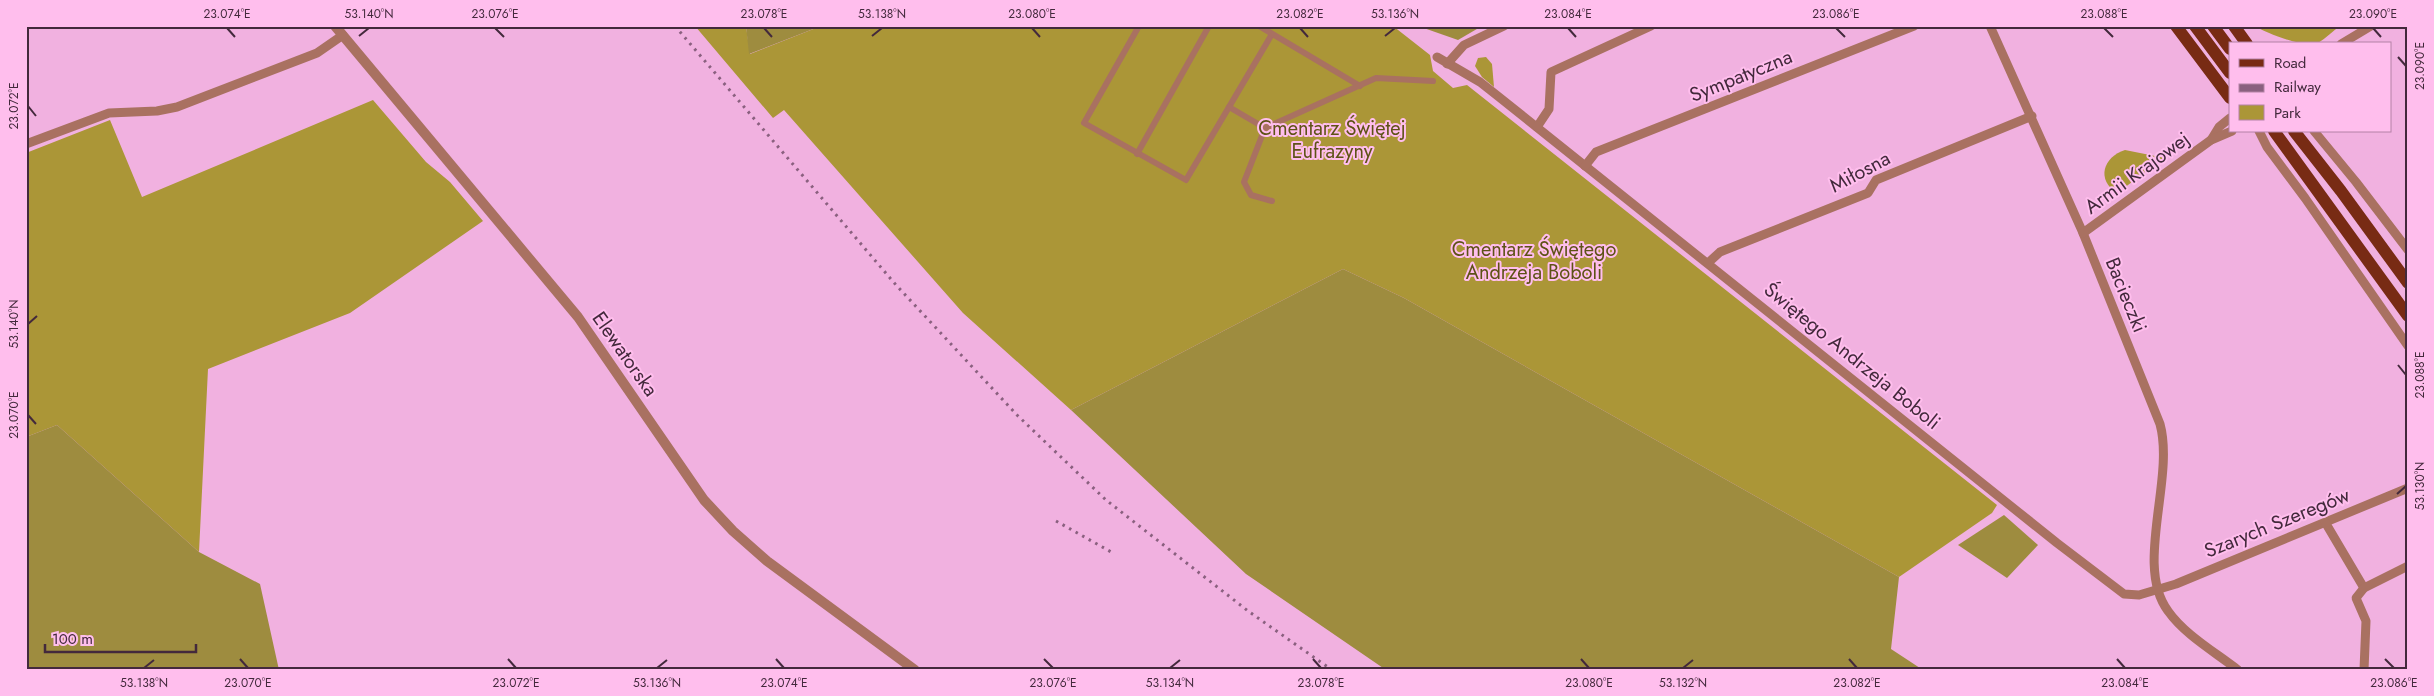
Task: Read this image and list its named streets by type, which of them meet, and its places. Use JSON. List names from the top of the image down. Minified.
{"streets":{"street":["Sympatyczna","Miłosna","Armii Krajowej","Bacieczki","Elewatorska","Świętego Andrzeja Boboli","Szarych Szeregów"]},"crossings":[["Sympatyczna","Świętego Andrzeja Boboli"],["Miłosna","Bacieczki"],["Miłosna","Świętego Andrzeja Boboli"],["Armii Krajowej","Bacieczki"],["Bacieczki","Świętego Andrzeja Boboli"],["Bacieczki","Szarych Szeregów"],["Świętego Andrzeja Boboli","Szarych Szeregów"]],"parks":["Cmentarz Świętej Eufrazyny","Cmentarz Świętego Andrzeja Boboli"],"legend":["Road","Railway","Park"],"scale_bar":"100 m","coordinates":["23.074°E","53.140°N","23.076°E","23.078°E","53.138°N","23.080°E","23.082°E","53.136°N","23.084°E","23.086°E","23.088°E","23.090°E","23.072°E","23.070°E","53.130°N","53.134°N","53.132°N"]}
